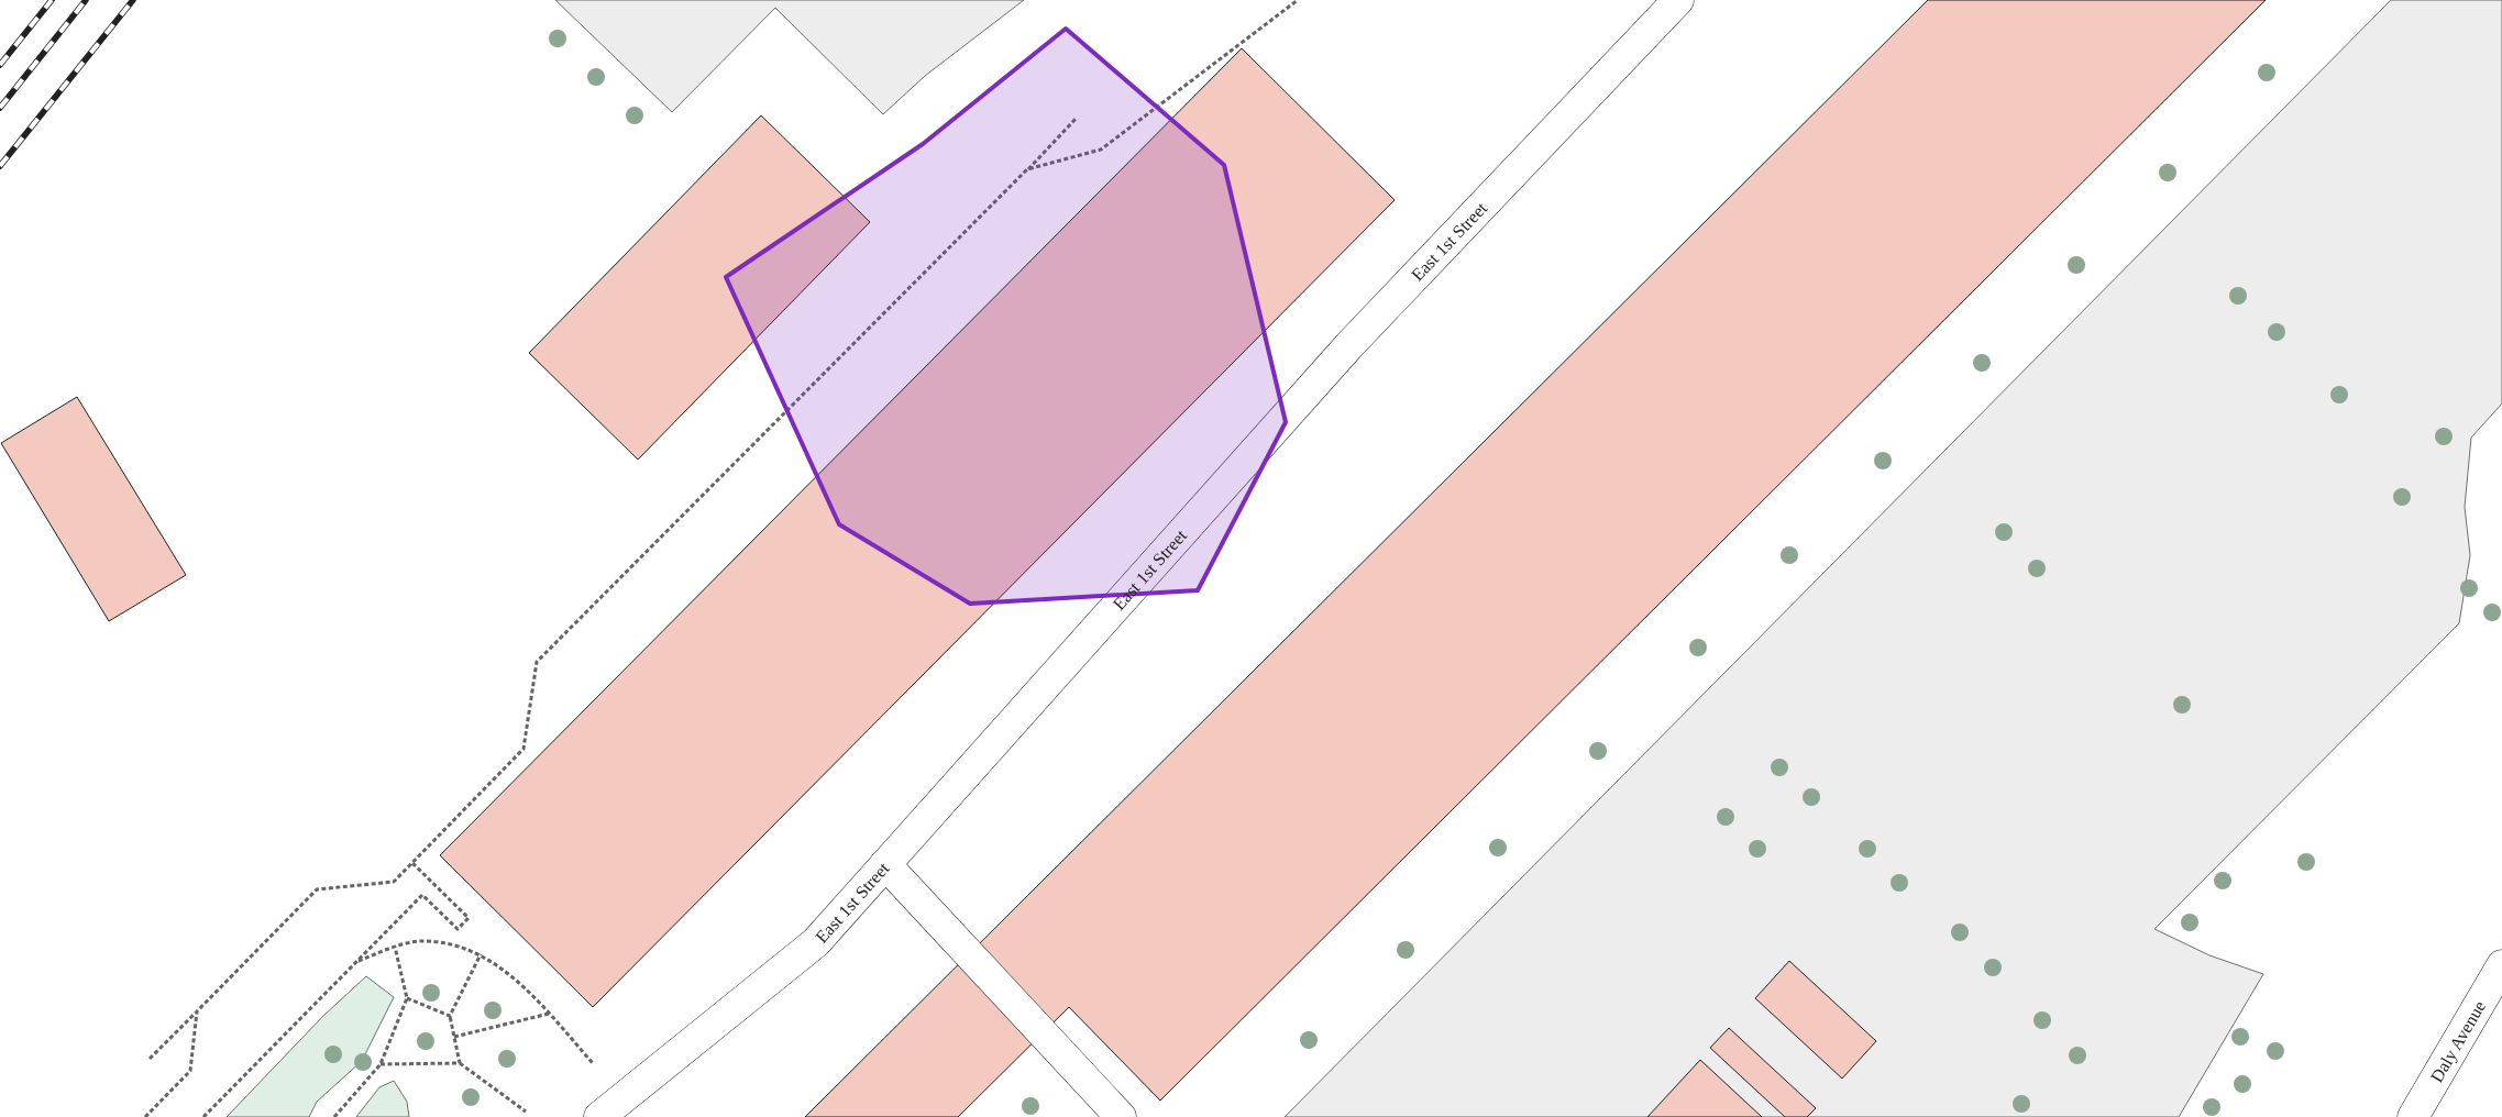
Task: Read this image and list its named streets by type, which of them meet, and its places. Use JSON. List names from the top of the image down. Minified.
{"streets":{"main road":["East 1st Street","Daly Avenue"]}}
